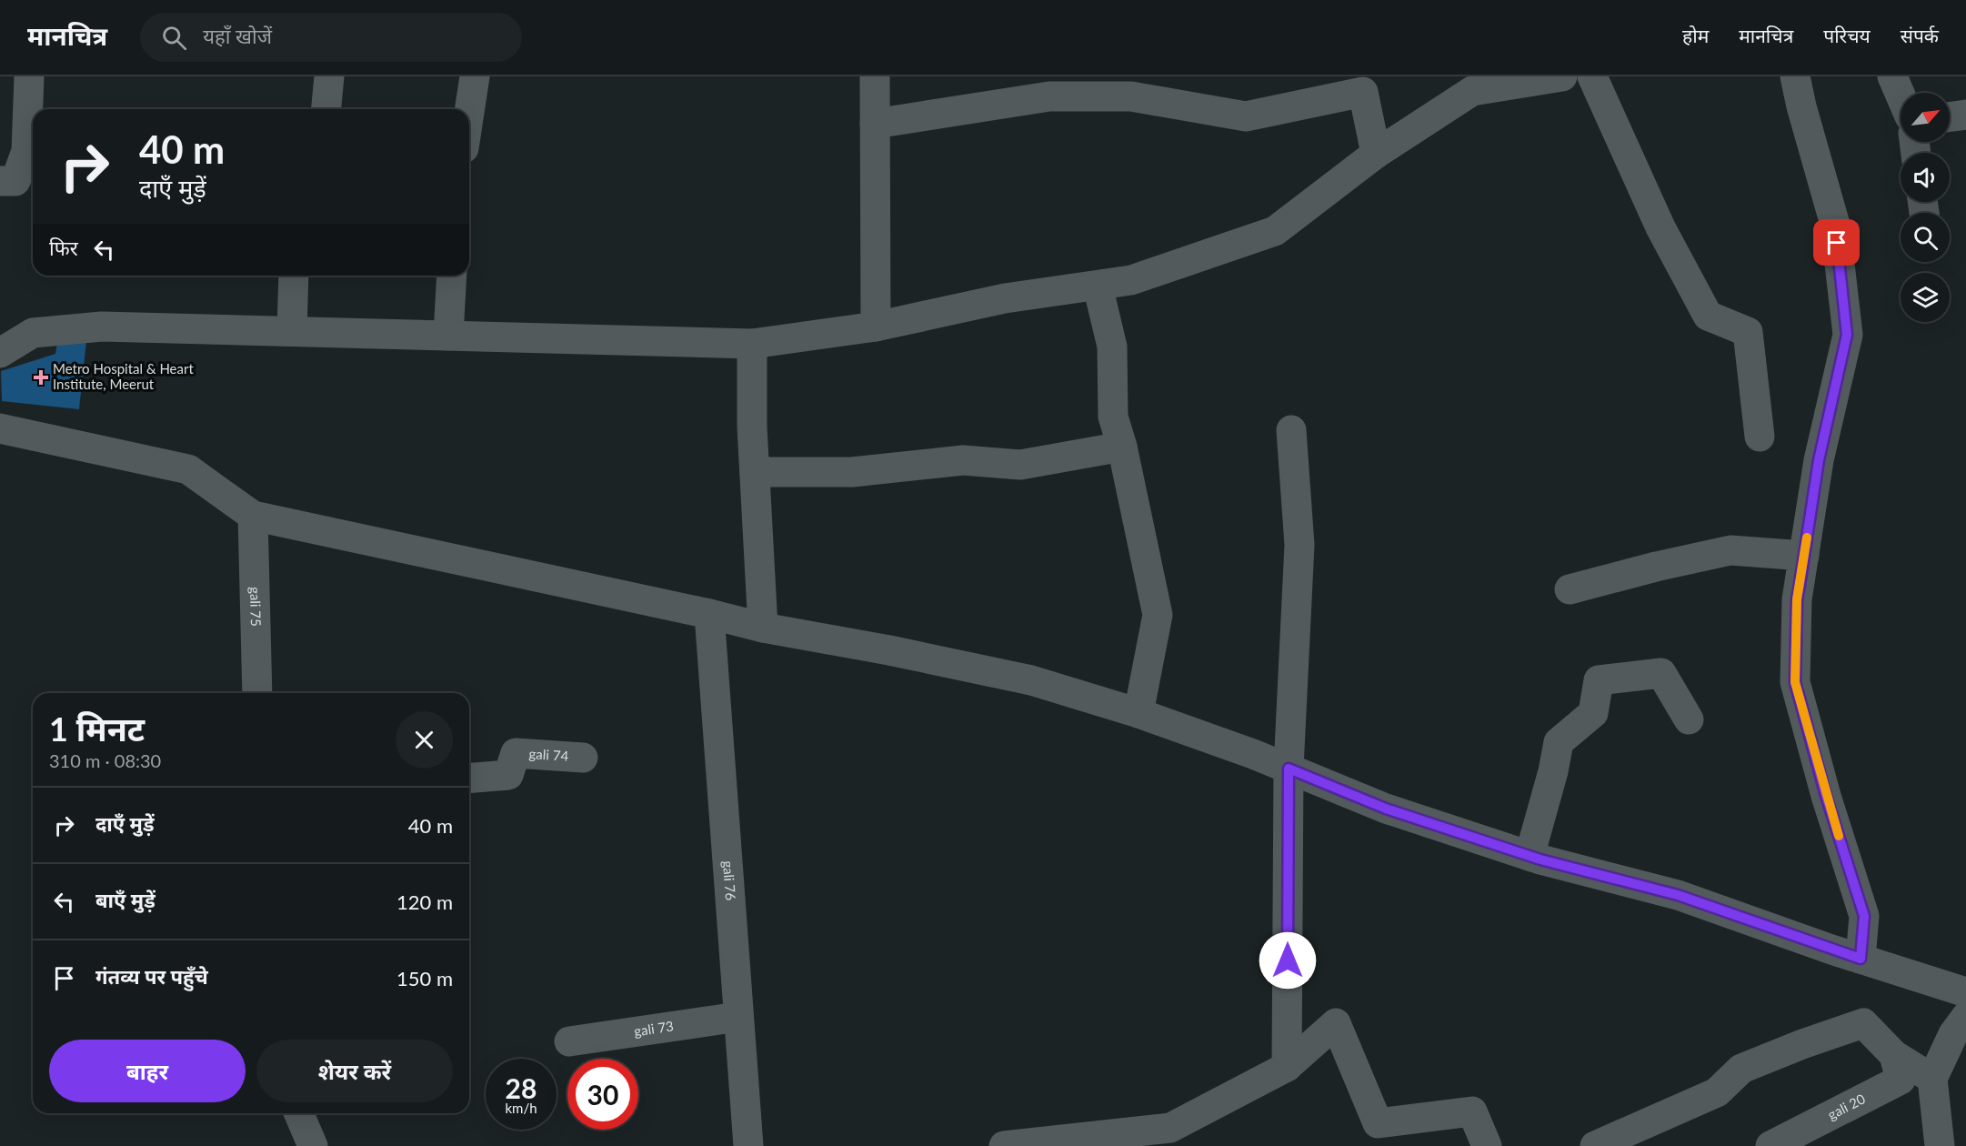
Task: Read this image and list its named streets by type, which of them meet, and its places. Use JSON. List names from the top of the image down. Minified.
{"streets":{"street":["gali 75","gali 74","gali 76","gali 73","gali 20"]},"crossings":[["gali 76","gali 73"]],"places":{"health":["Metro Hospital & Heart Institute, Meerut"]},"north":"top right","page":{"header":"मानचित्र","search":"यहाँ खोजें","nav":["होम","मानचित्र","परिचय","संपर्क"],"turn":["40 m","दाएँ मुड़ें"],"then":"फिर","heading":["1 मिनट","310 m · 08:30"],"list":[{"name":"दाएँ मुड़ें","value":"40 m"},{"name":"बाएँ मुड़ें","value":"120 m"},{"name":"गंतव्य पर पहुँचे","value":"150 m"}],"buttons":["बाहर","शेयर करें"],"speed":"28 km/h","limit":"30"}}
